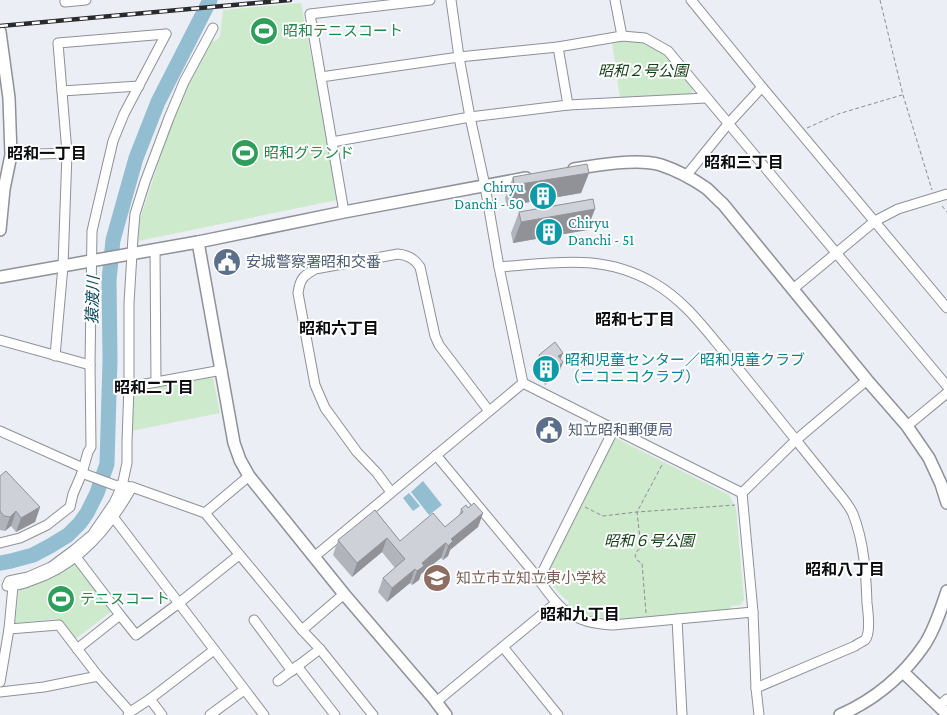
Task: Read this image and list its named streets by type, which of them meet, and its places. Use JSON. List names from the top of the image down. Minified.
{"districts":["昭和一丁目","昭和三丁目","昭和七丁目","昭和六丁目","昭和二丁目","昭和八丁目","昭和九丁目"],"water":["猿渡川"],"parks":["昭和２号公園","昭和６号公園"],"places":{"sports":["昭和テニスコート","昭和グランド","テニスコート"],"building":["Chiryu Danchi - 50","Chiryu Danchi - 51","昭和児童センター／昭和児童クラブ （ニコニコクラブ）"],"public building":["安城警察署昭和交番","知立昭和郵便局"],"school or university":["知立市立知立東小学校"]}}
